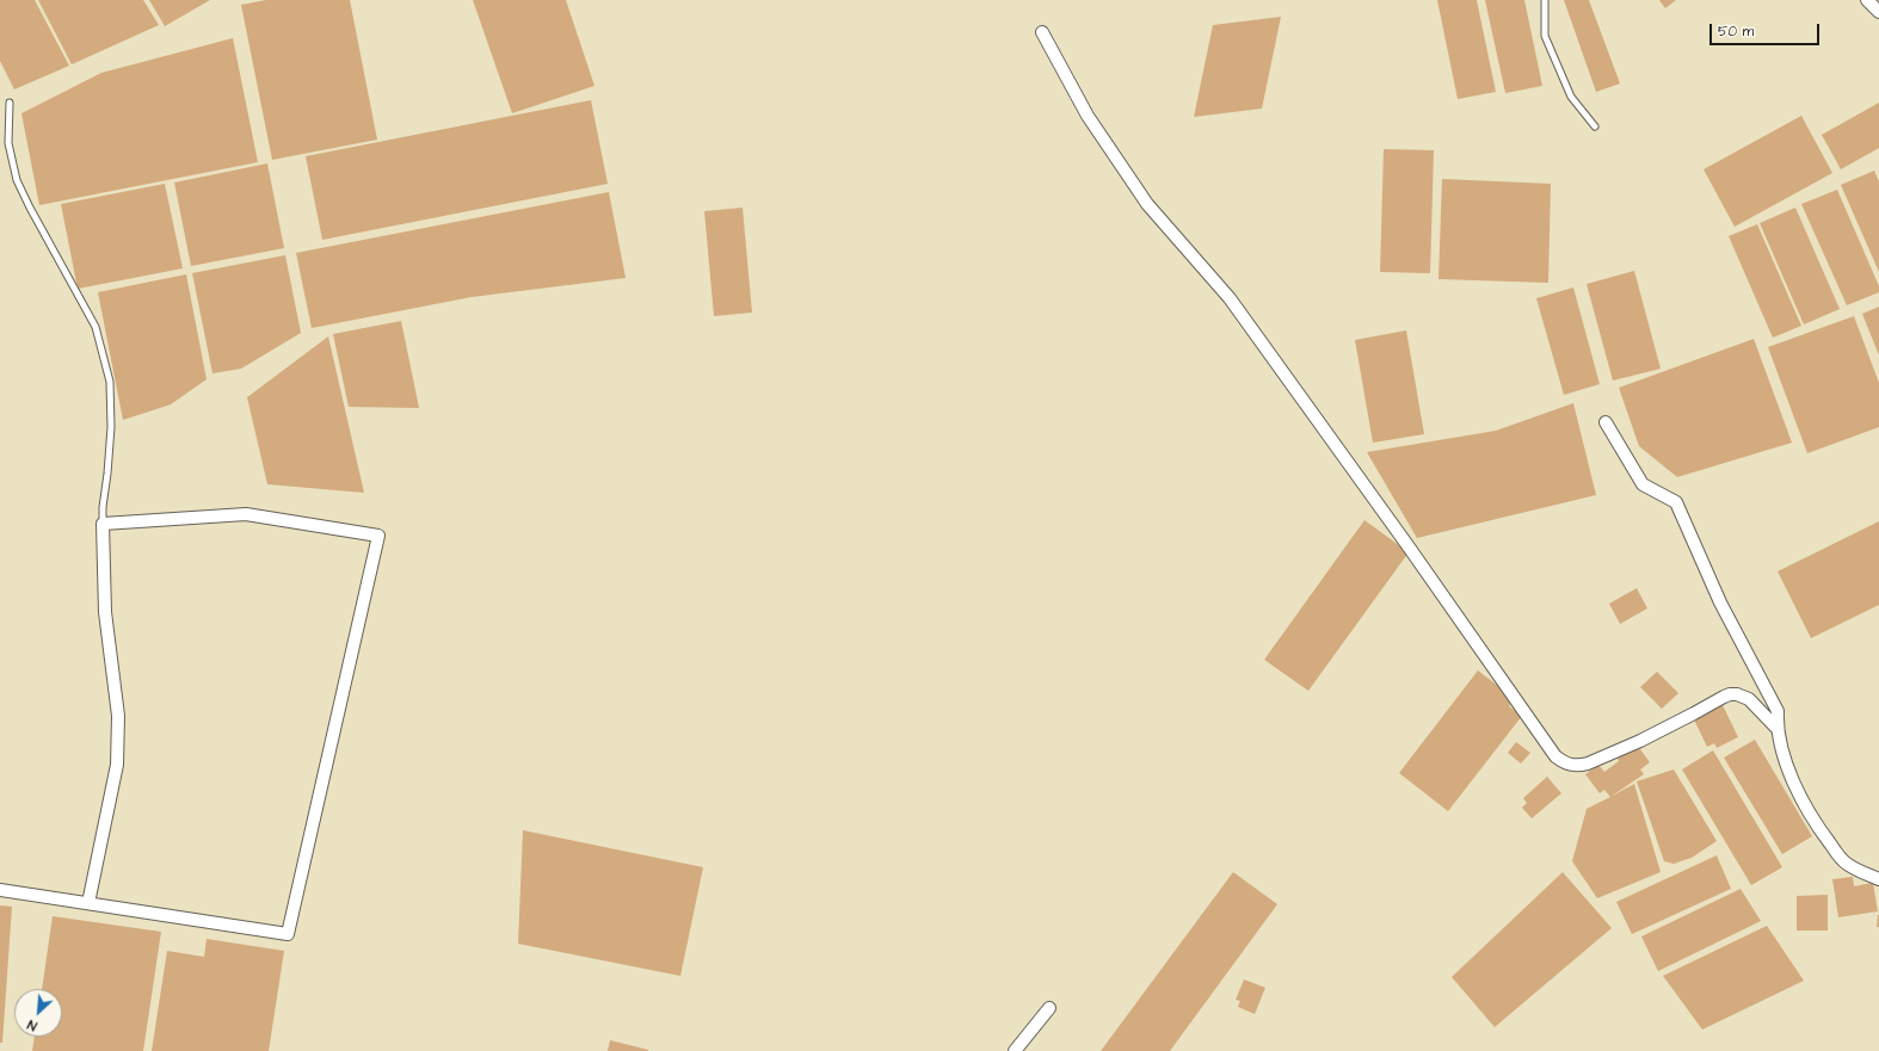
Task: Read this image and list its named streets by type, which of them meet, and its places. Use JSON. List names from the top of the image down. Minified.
{"scale_bar":"50 m","north":"bottom left"}
